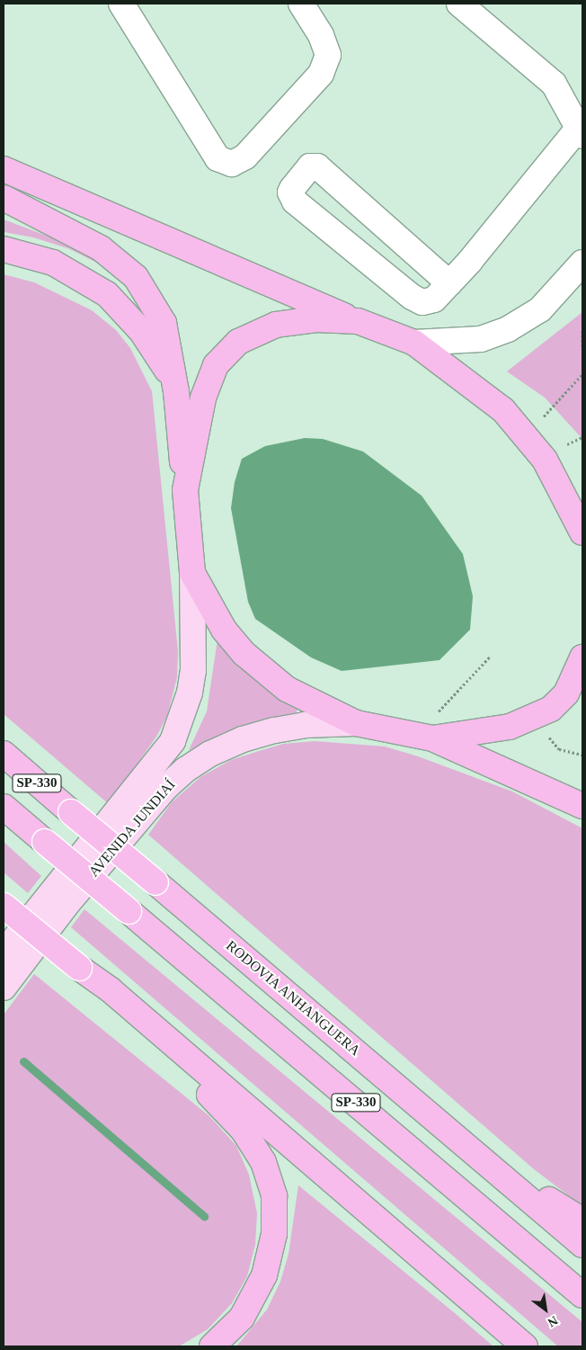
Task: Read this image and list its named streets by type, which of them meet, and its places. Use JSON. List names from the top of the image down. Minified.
{"streets":{"highway":["SP-330","RODOVIA ANHANGUERA"],"main road":["AVENIDA JUNDIAÍ"]},"north":"bottom right"}
